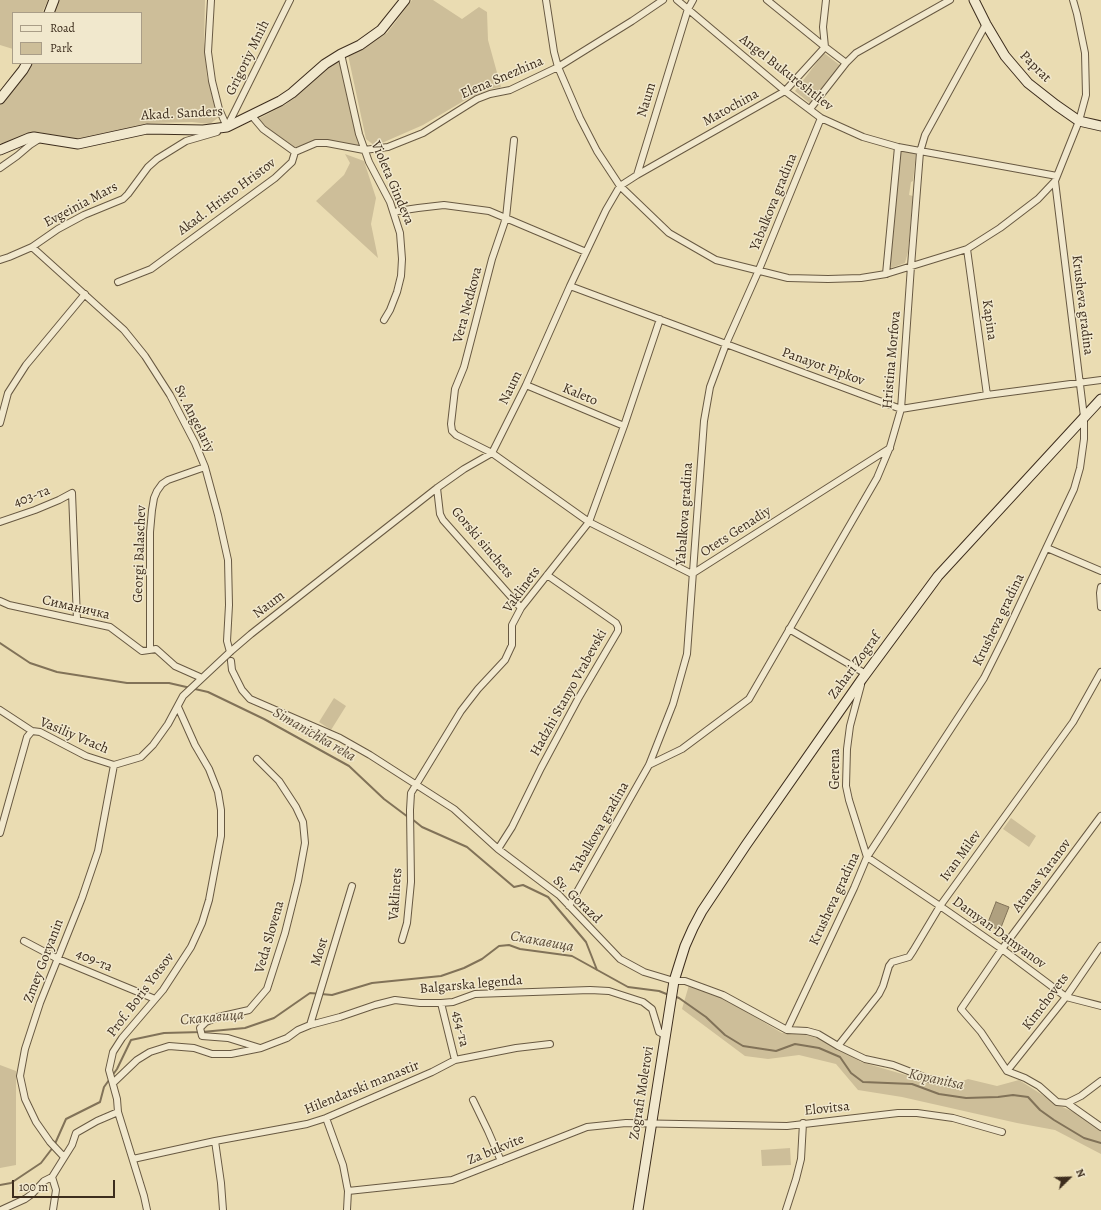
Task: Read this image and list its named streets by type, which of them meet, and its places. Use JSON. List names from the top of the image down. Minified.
{"streets":{"street":["Grigoriy Mnih","Paprat","Angel Bukureshtliev","Elena Snezhina","Naum","Matochina","Akad. Sanders","Violeta Gindeva","Akad. Hristo Hristov","Yabalkova gradina","Evgeinia Mars","Vera Nedkova","Krusheva gradina","Kapina","Hristina Morfova","Panayot Pipkov","Kaleto","Sv. Angelariy","403-та","Otets Genadiy","Gorski sinchets","Georgi Balaschev","Vaklinets","Симаничка","Zahari Zograf","Hadzhi Stanyo Vrabevski","Vasiliy Vrach","Gerena","Ivan Milev","Atanas Yaranov","Sv. Gorazd","Damyan Damyanov","Veda Slovena","Most","Zmey Goryanin","409-та","Balgarska legenda","Prof. Boris Yotsov","Kimchovets","454-та","Hilendarski manastir","Zografi Molerovi","Elovitsa","Za bukvite"]},"crossings":[["Grigoriy Mnih","Akad. Sanders"],["Grigoriy Mnih","Evgeinia Mars"],["Paprat","Hristina Morfova"],["Angel Bukureshtliev","Naum"],["Angel Bukureshtliev","Matochina"],["Angel Bukureshtliev","Yabalkova gradina"],["Angel Bukureshtliev","Krusheva gradina"],["Angel Bukureshtliev","Hristina Morfova"],["Elena Snezhina","Violeta Gindeva"],["Elena Snezhina","Akad. Hristo Hristov"],["Naum","Matochina"],["Naum","Vera Nedkova"],["Naum","Panayot Pipkov"],["Naum","Kaleto"],["Naum","Sv. Angelariy"],["Naum","Otets Genadiy"],["Naum","Gorski sinchets"],["Naum","Симаничка"],["Naum","Vasiliy Vrach"],["Akad. Sanders","Violeta Gindeva"],["Akad. Sanders","Akad. Hristo Hristov"],["Akad. Sanders","Evgeinia Mars"],["Yabalkova gradina","Hristina Morfova"],["Yabalkova gradina","Panayot Pipkov"],["Yabalkova gradina","Otets Genadiy"],["Yabalkova gradina","Sv. Gorazd"],["Evgeinia Mars","Sv. Angelariy"],["Vera Nedkova","Otets Genadiy"],["Krusheva gradina","Zahari Zograf"],["Krusheva gradina","Gerena"],["Krusheva gradina","Sv. Gorazd"],["Krusheva gradina","Damyan Damyanov"],["Hristina Morfova","Panayot Pipkov"],["Hristina Morfova","Otets Genadiy"],["Panayot Pipkov","Vaklinets"],["Kaleto","Vaklinets"],["Sv. Angelariy","Georgi Balaschev"],["403-та","Симаничка"],["Otets Genadiy","Vaklinets"],["Gorski sinchets","Vaklinets"],["Georgi Balaschev","Симаничка"],["Vaklinets","Hadzhi Stanyo Vrabevski"],["Vaklinets","Sv. Gorazd"],["Zahari Zograf","Gerena"],["Zahari Zograf","Sv. Gorazd"],["Zahari Zograf","Zografi Molerovi"],["Hadzhi Stanyo Vrabevski","Sv. Gorazd"],["Vasiliy Vrach","Zmey Goryanin"],["Vasiliy Vrach","Prof. Boris Yotsov"],["Gerena","Damyan Damyanov"],["Ivan Milev","Sv. Gorazd"],["Ivan Milev","Damyan Damyanov"],["Atanas Yaranov","Damyan Damyanov"],["Atanas Yaranov","Kimchovets"],["Sv. Gorazd","Zografi Molerovi"],["Damyan Damyanov","Kimchovets"],["Veda Slovena","Balgarska legenda"],["Most","Balgarska legenda"],["Zmey Goryanin","409-та"],["409-та","Prof. Boris Yotsov"],["Balgarska legenda","Prof. Boris Yotsov"],["Balgarska legenda","454-та"],["Balgarska legenda","Zografi Molerovi"],["Prof. Boris Yotsov","Hilendarski manastir"],["454-та","Hilendarski manastir"],["Zografi Molerovi","Elovitsa"],["Zografi Molerovi","Za bukvite"],["Elovitsa","Za bukvite"]],"water":["Simanichka reka","Скакавица","Kopanitsa"],"legend":["Road","Park"],"scale_bar":"100 m","north":"top right"}
